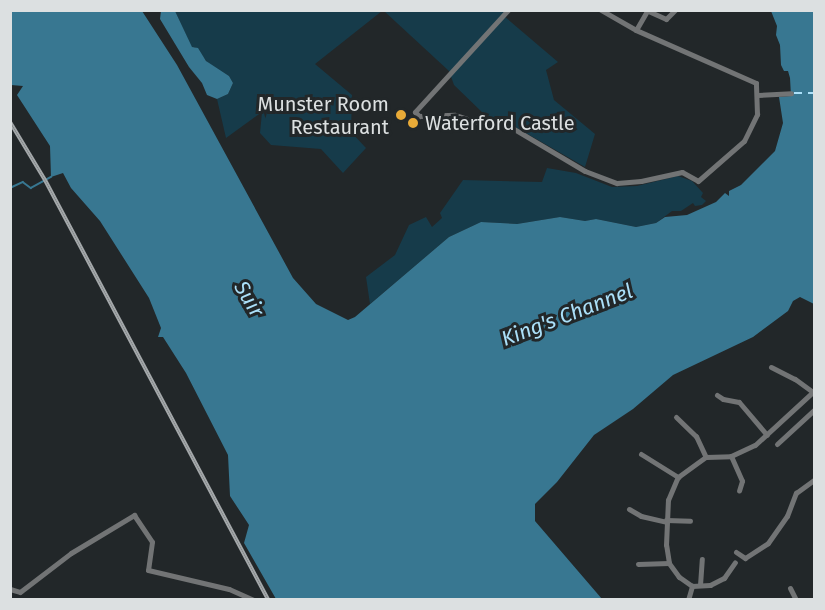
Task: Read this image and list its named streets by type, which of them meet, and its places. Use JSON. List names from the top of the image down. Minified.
{"water":["Suir","King's Channel"],"places":["Munster Room Restaurant","Waterford Castle"]}
